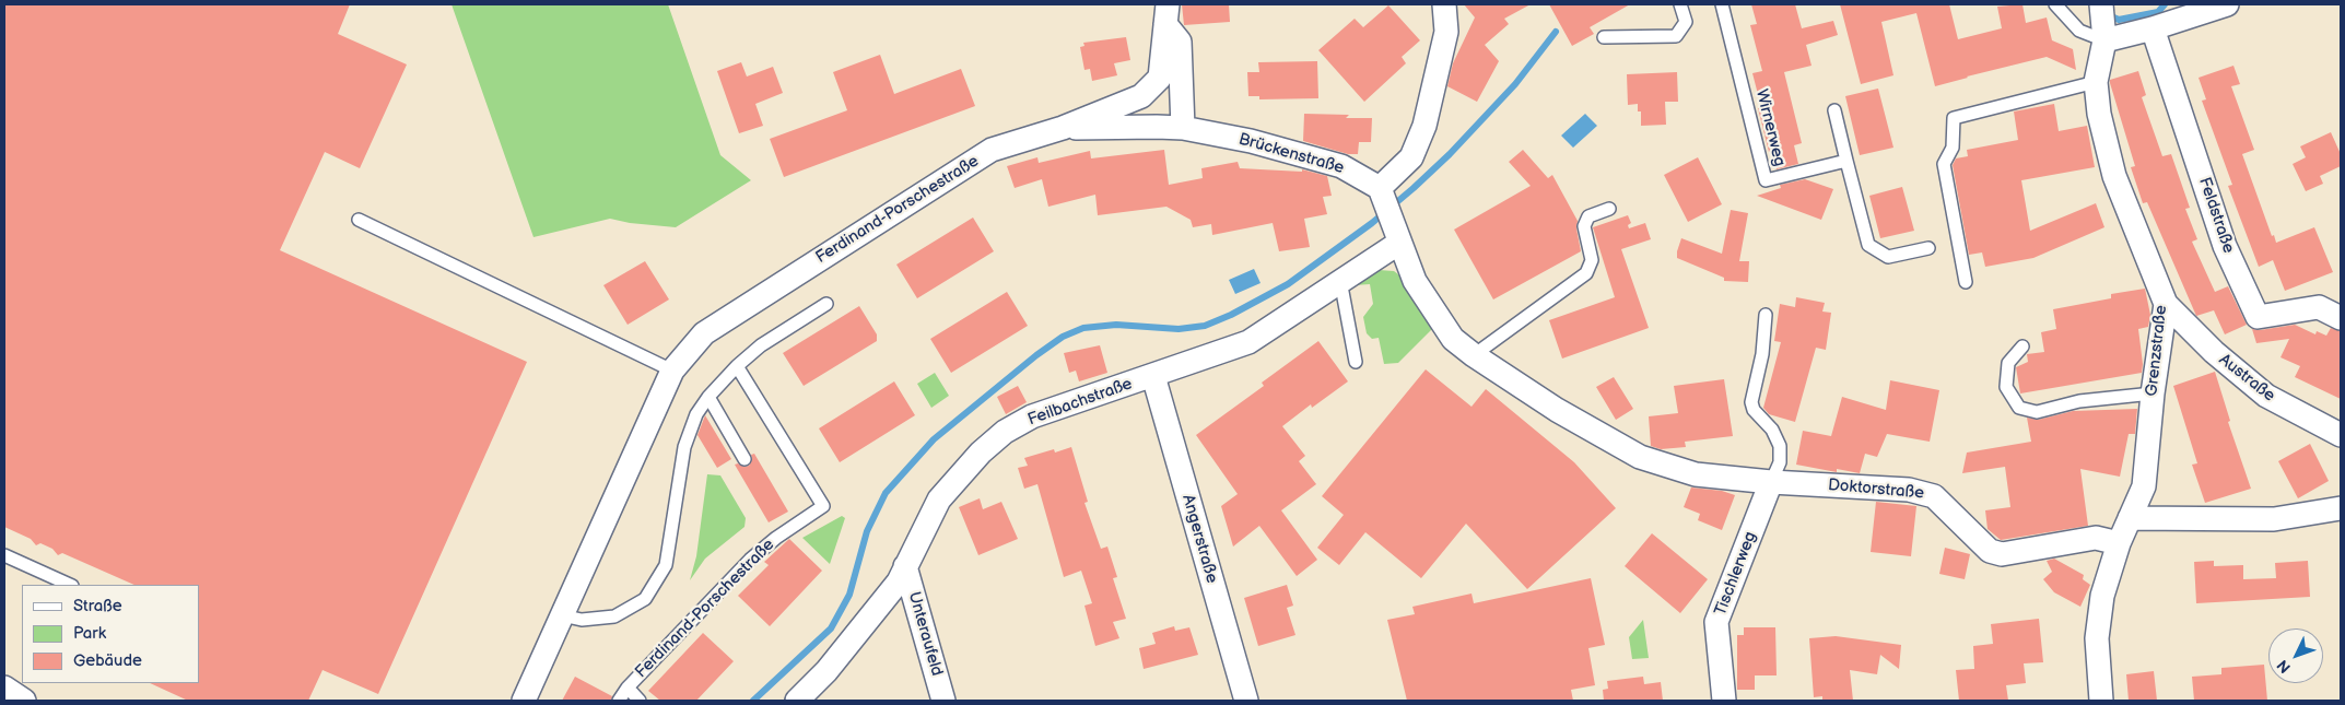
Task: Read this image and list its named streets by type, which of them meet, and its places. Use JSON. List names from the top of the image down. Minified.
{"streets":{"street":["Brückenstraße","Ferdinand-Porschestraße","Feldstraße","Grenzstraße","Austraße","Feilbachstraße","Doktorstraße","Angerstraße","Tischlerweg","Unteraufeld"],"lane":["Wirnerweg"]},"crossings":[["Brückenstraße","Ferdinand-Porschestraße"],["Brückenstraße","Doktorstraße"],["Grenzstraße","Austraße"],["Grenzstraße","Doktorstraße"],["Feilbachstraße","Doktorstraße"],["Feilbachstraße","Angerstraße"],["Feilbachstraße","Unteraufeld"],["Doktorstraße","Tischlerweg"]],"legend":["Straße","Park","Gebäude"],"north":"bottom left"}
